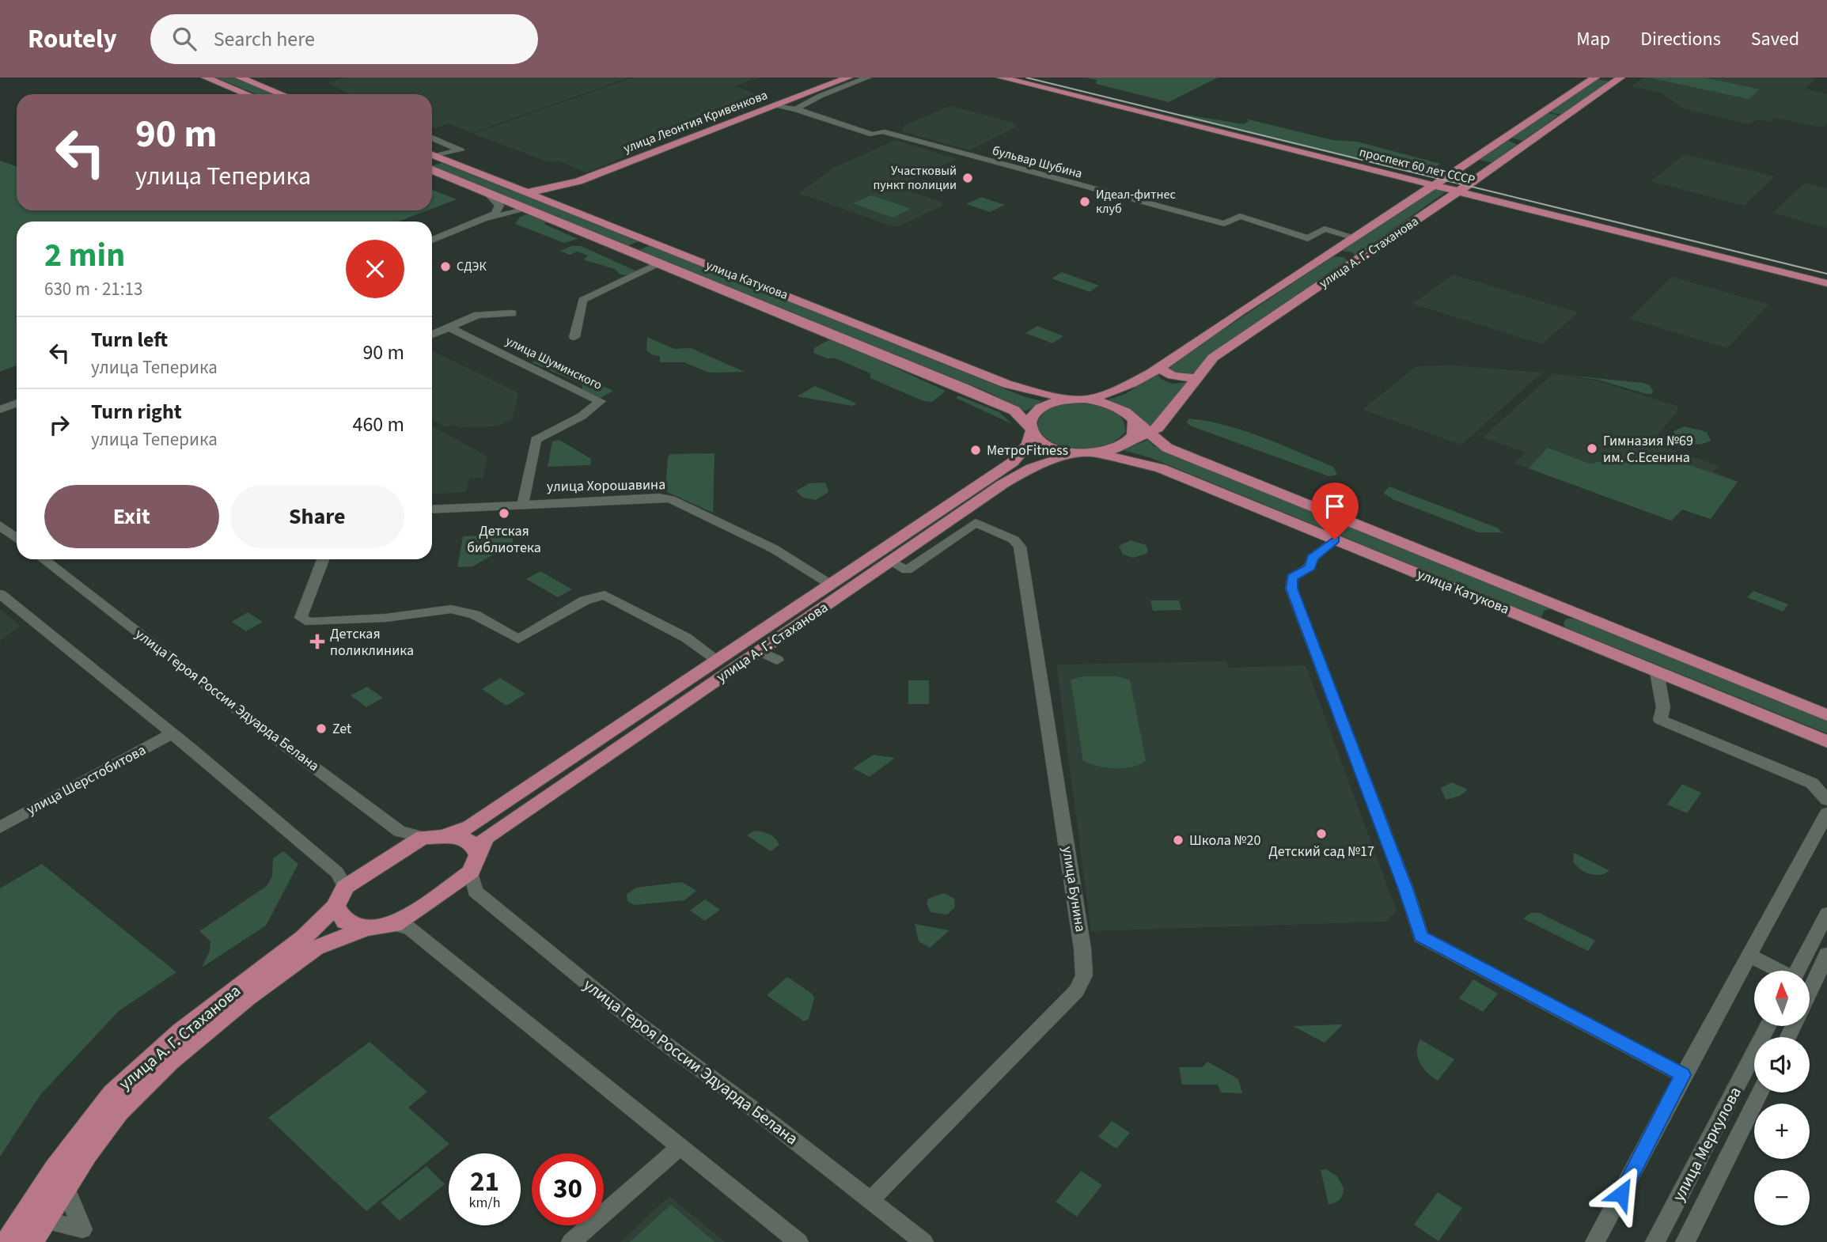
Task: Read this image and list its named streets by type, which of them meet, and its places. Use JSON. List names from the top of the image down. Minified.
{"streets":{"main road":["улица Леонтия Кривенкова","проспект 60 лет СССР","улица А. Г. Стаханова","улица Катукова"],"street":["бульвар Шубина","улица Шуминского","улица Хорошавина","улица Героя России Эдуарда Белана","улица Шерстобитова","улица Бунина","улица Меркулова"]},"crossings":[["улица Леонтия Кривенкова","бульвар Шубина"],["бульвар Шубина","улица А. Г. Стаханова"],["проспект 60 лет СССР","улица А. Г. Стаханова"],["улица А. Г. Стаханова","улица Катукова"],["улица А. Г. Стаханова","улица Хорошавина"],["улица А. Г. Стаханова","улица Героя России Эдуарда Белана"],["улица А. Г. Стаханова","улица Бунина"],["улица Шуминского","улица Хорошавина"],["улица Героя России Эдуарда Белана","улица Бунина"]],"places":{"other":["Участковый пункт полиции","Идеал-фитнес клуб","СДЭК","Гимназия №69 им. С.Есенина","МетроFitness","Детская библиотека","Zet","Детский сад №17","Школа №20"],"health":["Детская поликлиника"]},"north":"top","page":{"header":"Routely","search":"Search here","nav":["Map","Directions","Saved"],"turn":["90 m","улица Теперика"],"heading":["2 min","630 m · 21:13"],"list":[{"name":"Turn left","note":"улица Теперика","value":"90 m"},{"name":"Turn right","note":"улица Теперика","value":"460 m"}],"buttons":["Exit","Share"],"map_buttons":["+","−"],"speed":"21 km/h","limit":"30"}}
